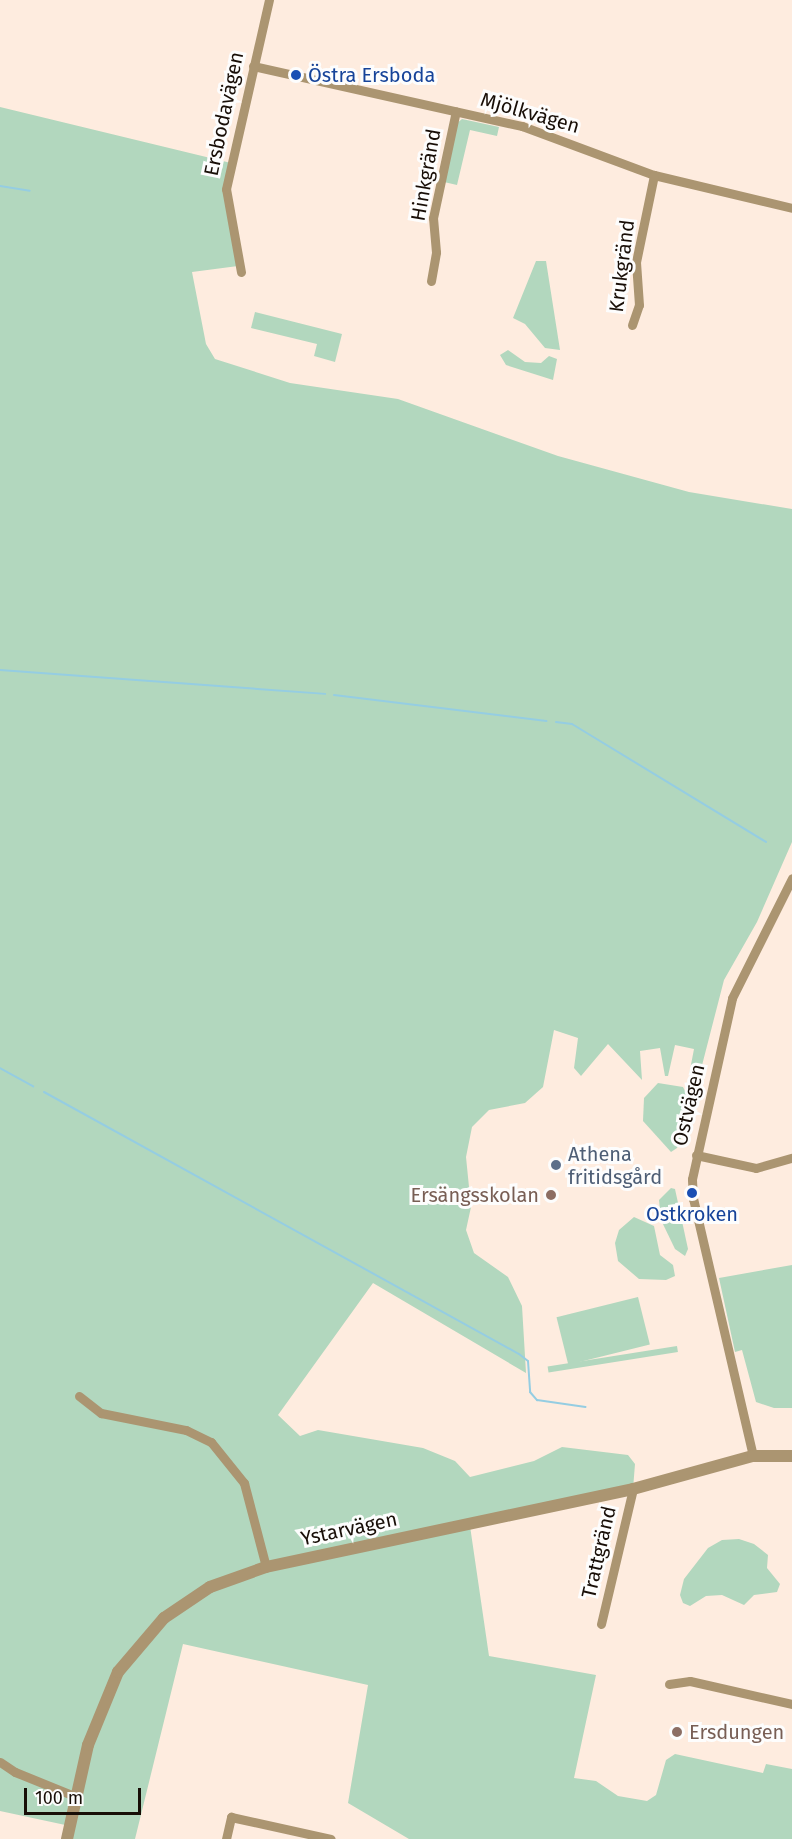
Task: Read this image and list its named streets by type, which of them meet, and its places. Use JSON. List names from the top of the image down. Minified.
{"streets":{"street":["Mjölkvägen","Ersbodavägen","Hinkgränd","Krukgränd","Ostvägen","Ystarvägen","Trattgränd"]},"crossings":[["Mjölkvägen","Ersbodavägen"],["Mjölkvägen","Hinkgränd"],["Mjölkvägen","Krukgränd"],["Ostvägen","Ystarvägen"],["Ystarvägen","Trattgränd"]],"places":["Östra Ersboda","Athena fritidsgård","Ostkroken","Ersängsskolan","Ersdungen"],"scale_bar":"100 m"}
